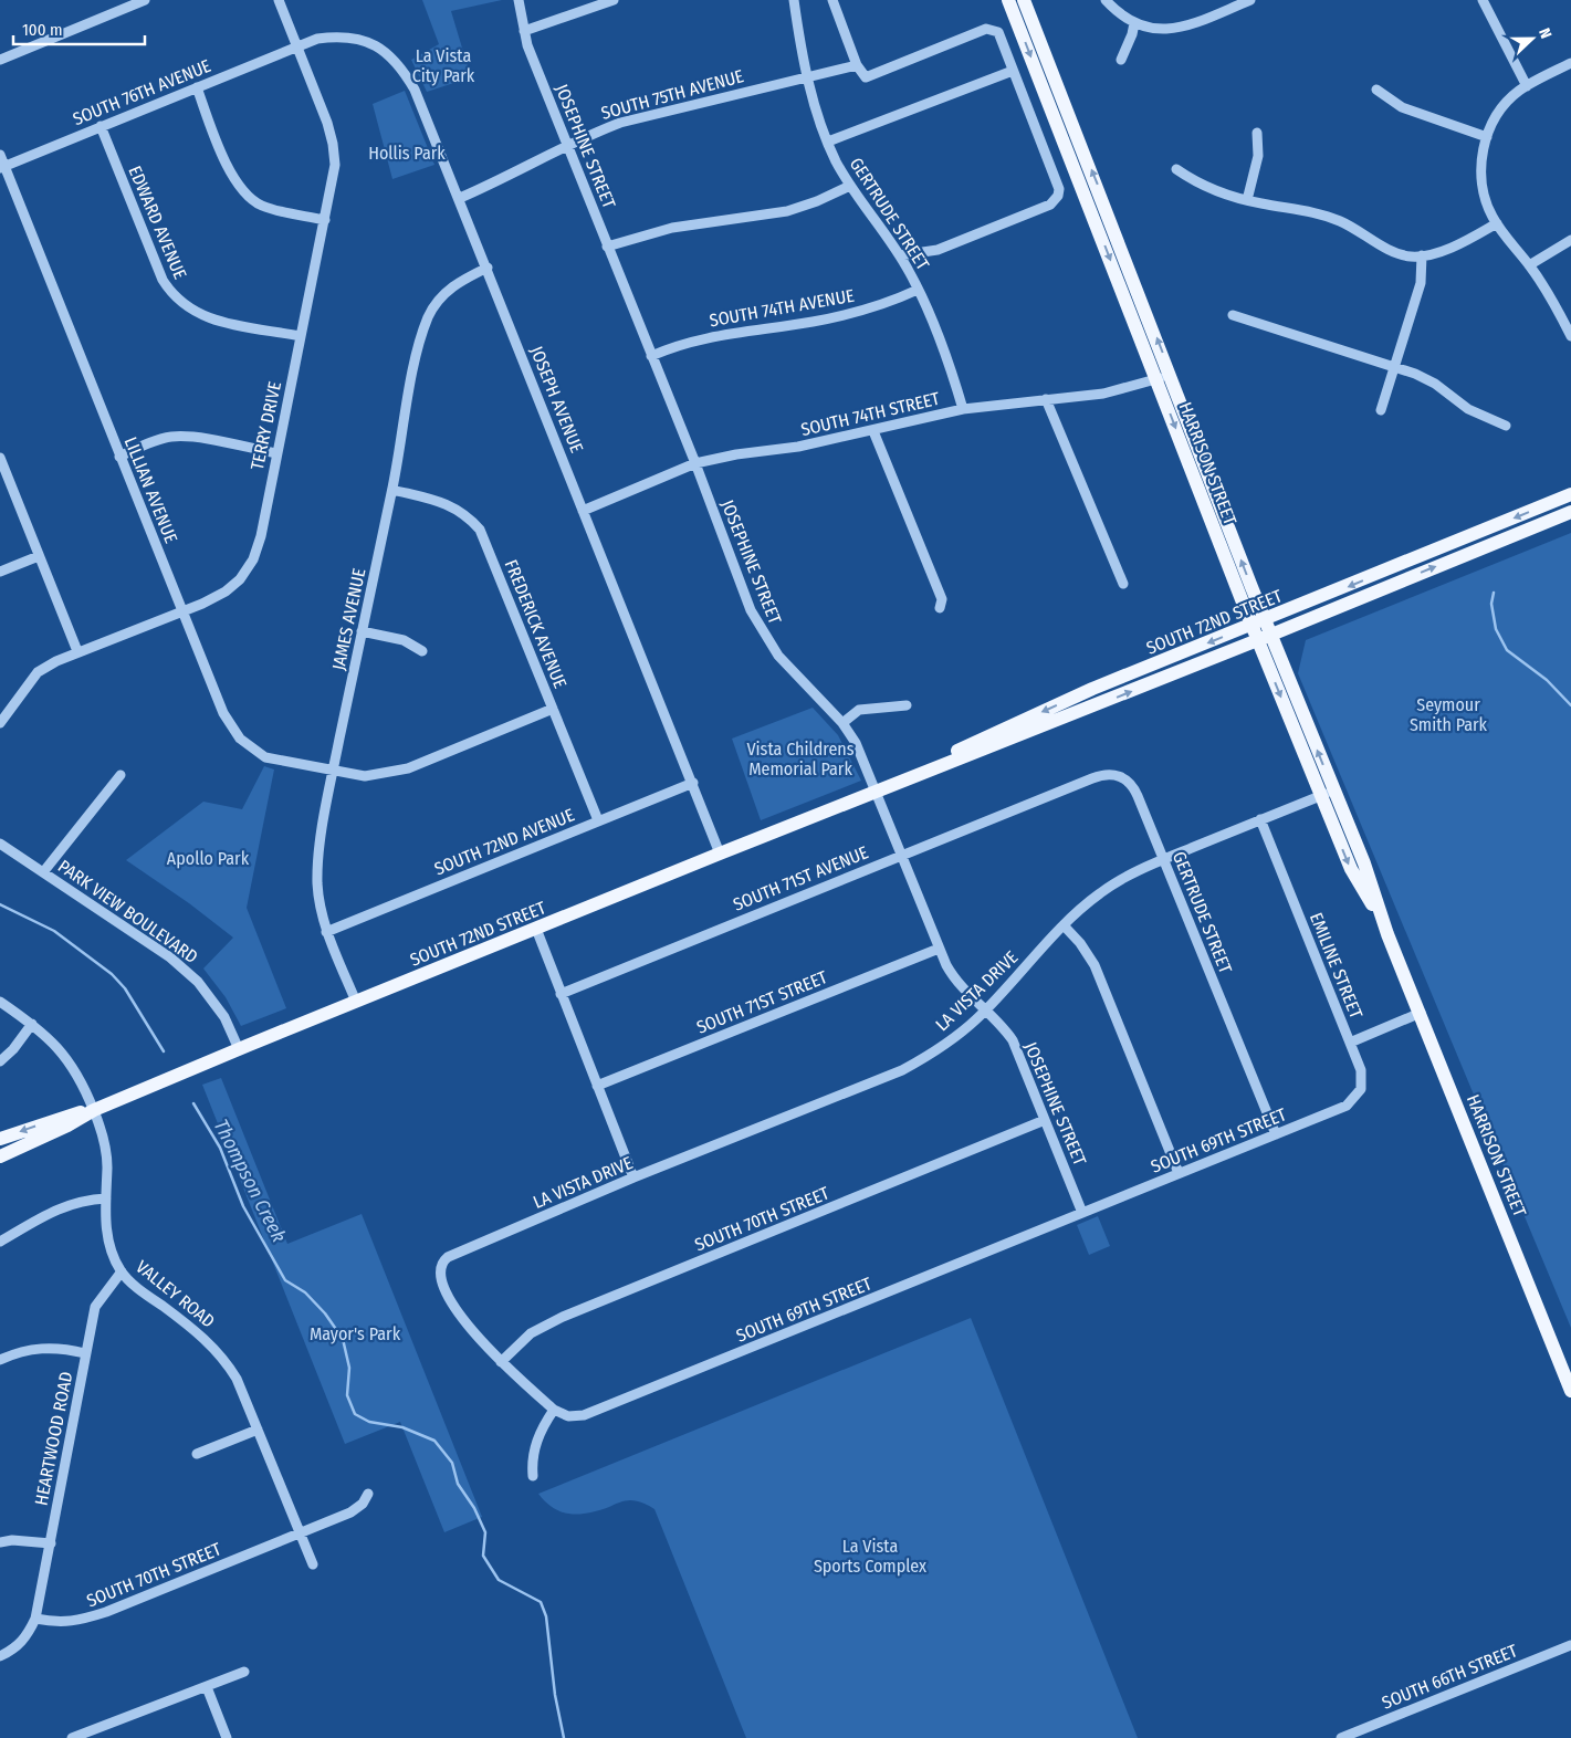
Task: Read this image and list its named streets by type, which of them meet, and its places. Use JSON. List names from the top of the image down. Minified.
{"streets":{"main road":["HARRISON STREET","SOUTH 72ND STREET"],"street":["SOUTH 76TH AVENUE","SOUTH 75TH AVENUE","JOSEPHINE STREET","GERTRUDE STREET","EDWARD AVENUE","SOUTH 74TH AVENUE","JOSEPH AVENUE","SOUTH 74TH STREET","TERRY DRIVE","LILLIAN AVENUE","JAMES AVENUE","FREDERICK AVENUE","SOUTH 72ND AVENUE","SOUTH 71ST AVENUE","PARK VIEW BOULEVARD","EMILINE STREET","LA VISTA DRIVE","SOUTH 71ST STREET","SOUTH 69TH STREET","SOUTH 70TH STREET","VALLEY ROAD","HEARTWOOD ROAD","SOUTH 66TH STREET"]},"crossings":[["SOUTH 76TH AVENUE","EDWARD AVENUE"],["SOUTH 76TH AVENUE","JOSEPH AVENUE"],["SOUTH 76TH AVENUE","TERRY DRIVE"],["SOUTH 76TH AVENUE","LILLIAN AVENUE"],["SOUTH 75TH AVENUE","JOSEPHINE STREET"],["SOUTH 75TH AVENUE","GERTRUDE STREET"],["SOUTH 75TH AVENUE","JOSEPH AVENUE"],["JOSEPHINE STREET","SOUTH 74TH AVENUE"],["JOSEPHINE STREET","SOUTH 74TH STREET"],["JOSEPHINE STREET","SOUTH 72ND STREET"],["JOSEPHINE STREET","SOUTH 71ST AVENUE"],["JOSEPHINE STREET","LA VISTA DRIVE"],["JOSEPHINE STREET","SOUTH 71ST STREET"],["JOSEPHINE STREET","SOUTH 69TH STREET"],["JOSEPHINE STREET","SOUTH 70TH STREET"],["GERTRUDE STREET","SOUTH 74TH AVENUE"],["GERTRUDE STREET","SOUTH 74TH STREET"],["GERTRUDE STREET","SOUTH 71ST AVENUE"],["GERTRUDE STREET","LA VISTA DRIVE"],["GERTRUDE STREET","SOUTH 69TH STREET"],["EDWARD AVENUE","TERRY DRIVE"],["JOSEPH AVENUE","SOUTH 74TH STREET"],["JOSEPH AVENUE","TERRY DRIVE"],["JOSEPH AVENUE","JAMES AVENUE"],["JOSEPH AVENUE","SOUTH 72ND STREET"],["JOSEPH AVENUE","SOUTH 72ND AVENUE"],["SOUTH 74TH STREET","HARRISON STREET"],["TERRY DRIVE","LILLIAN AVENUE"],["HARRISON STREET","SOUTH 72ND STREET"],["HARRISON STREET","LA VISTA DRIVE"],["LILLIAN AVENUE","JAMES AVENUE"],["LILLIAN AVENUE","FREDERICK AVENUE"],["JAMES AVENUE","SOUTH 72ND STREET"],["JAMES AVENUE","FREDERICK AVENUE"],["JAMES AVENUE","SOUTH 72ND AVENUE"],["SOUTH 72ND STREET","PARK VIEW BOULEVARD"],["SOUTH 72ND STREET","VALLEY ROAD"],["FREDERICK AVENUE","SOUTH 72ND AVENUE"],["EMILINE STREET","LA VISTA DRIVE"],["EMILINE STREET","SOUTH 69TH STREET"],["LA VISTA DRIVE","SOUTH 70TH STREET"],["SOUTH 70TH STREET","VALLEY ROAD"],["SOUTH 70TH STREET","HEARTWOOD ROAD"],["VALLEY ROAD","HEARTWOOD ROAD"]],"water":["Thompson Creek"],"parks":["La Vista City Park","Hollis Park","Seymour Smith Park","Vista Childrens Memorial Park","Apollo Park","Mayor's Park","La Vista Sports Complex"],"scale_bar":"100 m","north":"right"}
